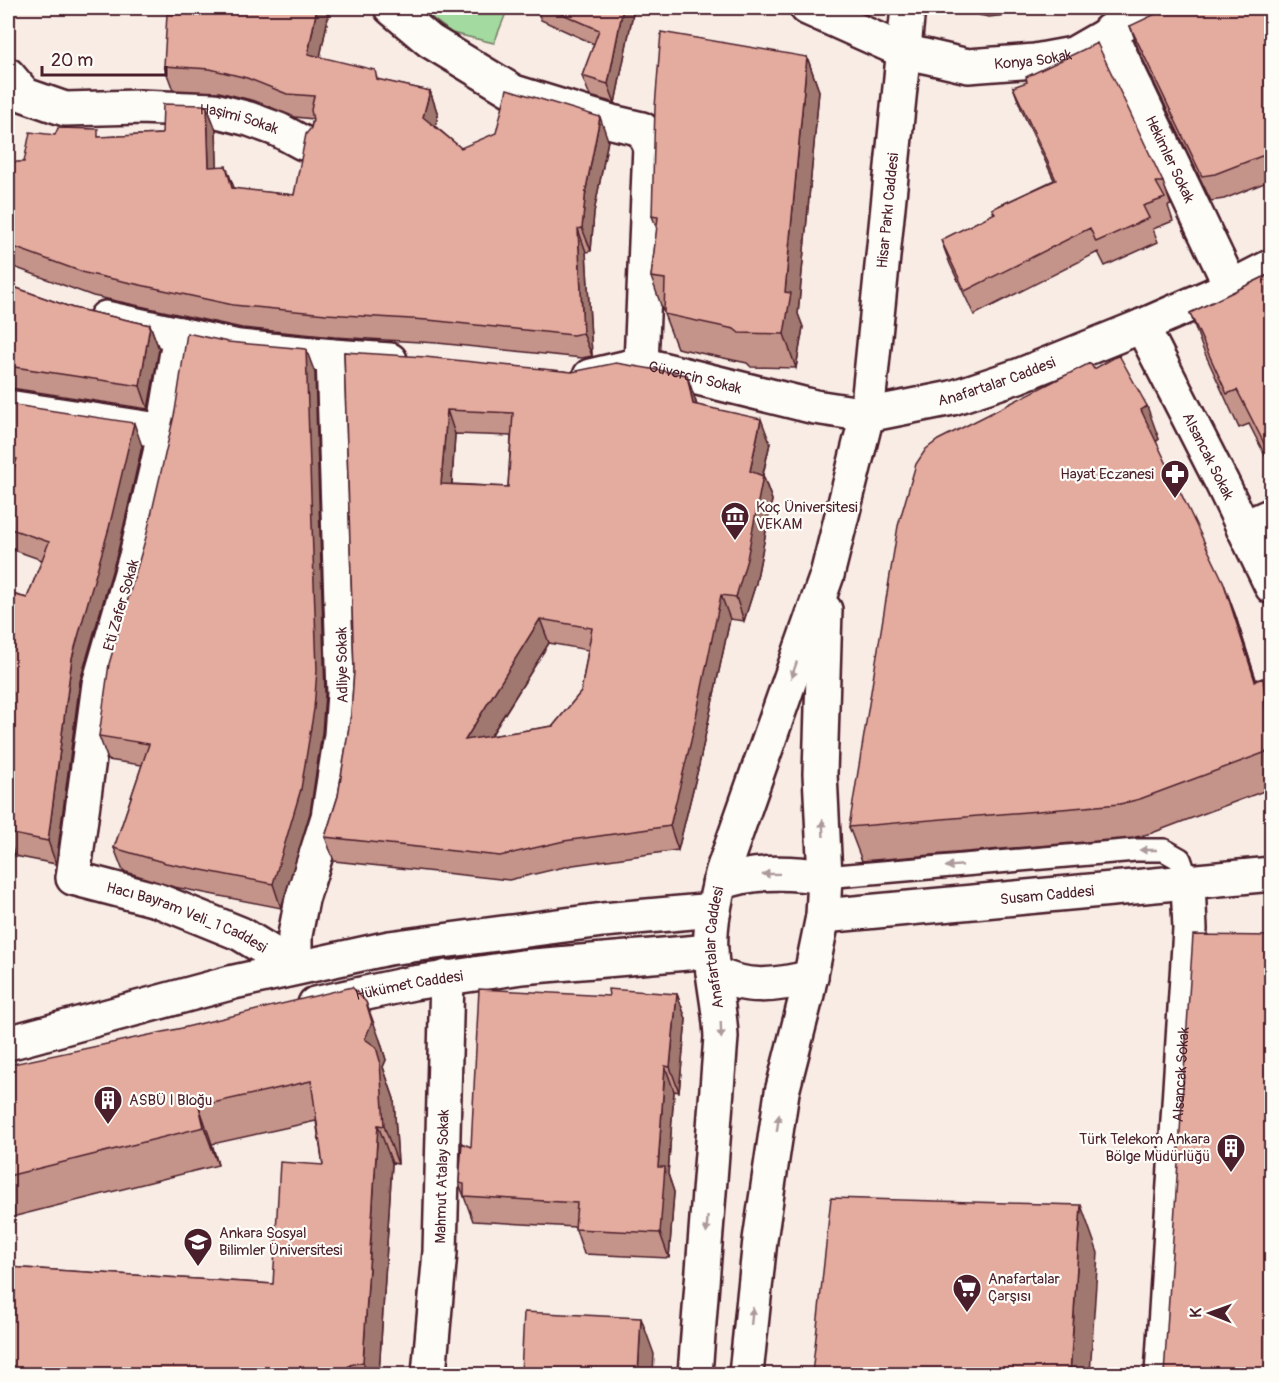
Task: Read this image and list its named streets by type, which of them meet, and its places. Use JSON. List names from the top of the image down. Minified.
{"streets":{"street":["Konya Sokak","Haşimi Sokak","Hekimler Sokak","Hisar Parkı Caddesi","Güvercin Sokak","Anafartalar Caddesi","Alsancak Sokak","Eti Zafer Sokak","Adliye Sokak","Susam Caddesi","Hacı Bayram Veli_1 Caddesi","Hükümet Caddesi","Mahmut Atalay Sokak"]},"crossings":[["Konya Sokak","Hekimler Sokak"],["Konya Sokak","Hisar Parkı Caddesi"],["Hekimler Sokak","Anafartalar Caddesi"],["Hisar Parkı Caddesi","Güvercin Sokak"],["Hisar Parkı Caddesi","Anafartalar Caddesi"],["Güvercin Sokak","Anafartalar Caddesi"],["Anafartalar Caddesi","Alsancak Sokak"],["Anafartalar Caddesi","Susam Caddesi"],["Anafartalar Caddesi","Hükümet Caddesi"],["Alsancak Sokak","Susam Caddesi"],["Eti Zafer Sokak","Hacı Bayram Veli_1 Caddesi"],["Adliye Sokak","Hacı Bayram Veli_1 Caddesi"],["Susam Caddesi","Hükümet Caddesi"],["Hükümet Caddesi","Mahmut Atalay Sokak"]],"places":{"pharmacy":["Hayat Eczanesi"],"museum":["Koç Üniversitesi VEKAM"],"building":["ASBÜ I Bloğu","Türk Telekom Ankara Bölge Müdürlüğü"],"school or university":["Ankara Sosyal Bilimler Üniversitesi"],"supermarket":["Anafartalar Çarşısı"]},"scale_bar":"20 m","north":"left"}
